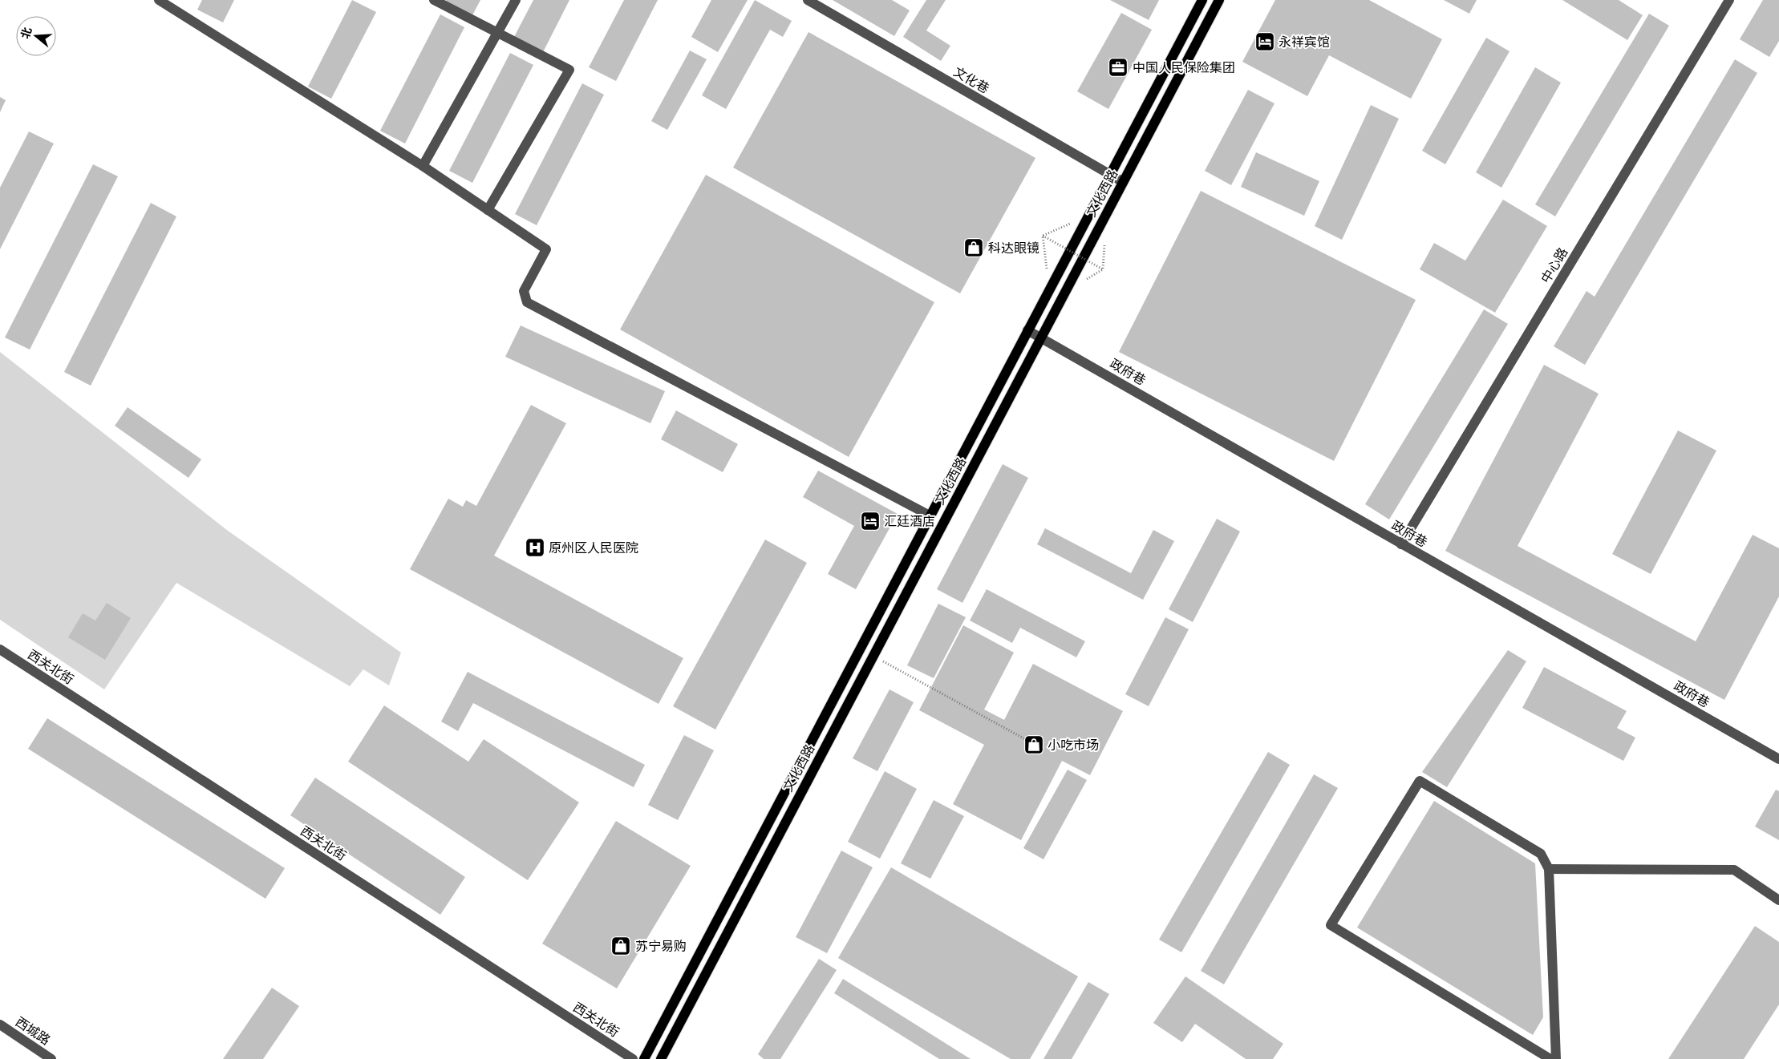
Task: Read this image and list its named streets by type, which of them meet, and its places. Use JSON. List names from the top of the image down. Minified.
{"streets":{"main road":["文化西路"],"street":["文化巷","中心路","政府巷","西关北街","西城路"]},"crossings":[["文化巷","文化西路"],["文化西路","政府巷"],["中心路","政府巷"]],"places":{"hotel":["永祥宾馆","汇廷酒店"],"office":["中国人民保险集团"],"shop":["科达眼镜","小吃市场","苏宁易购"],"hospital":["原州区人民医院"]},"north":"left"}
